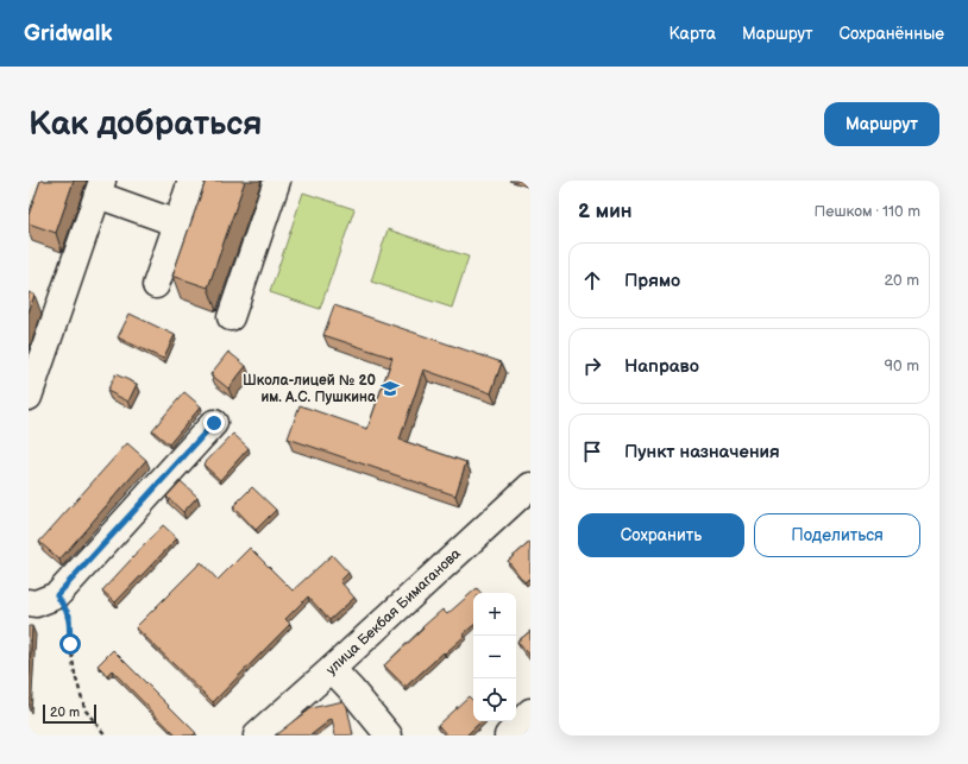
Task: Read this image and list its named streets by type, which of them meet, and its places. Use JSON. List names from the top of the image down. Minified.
{"streets":{"street":["улица Бекбая Бимаганова"]},"places":{"school or university":["Школа-лицей № 20 им. А.С. Пушкина"]},"scale_bar":"20 m","page":{"header":"Gridwalk","nav":["Карта","Маршрут","Сохранённые"],"buttons":["Маршрут",["Сохранить","Поделиться"]],"title":"Как добраться","heading":["2 мин","Пешком · 110 m"],"list":[["Прямо","20 m"],["Направо","90 m"],"Пункт назначения"],"map_buttons":["+","−"],"scale":"20 m"}}
